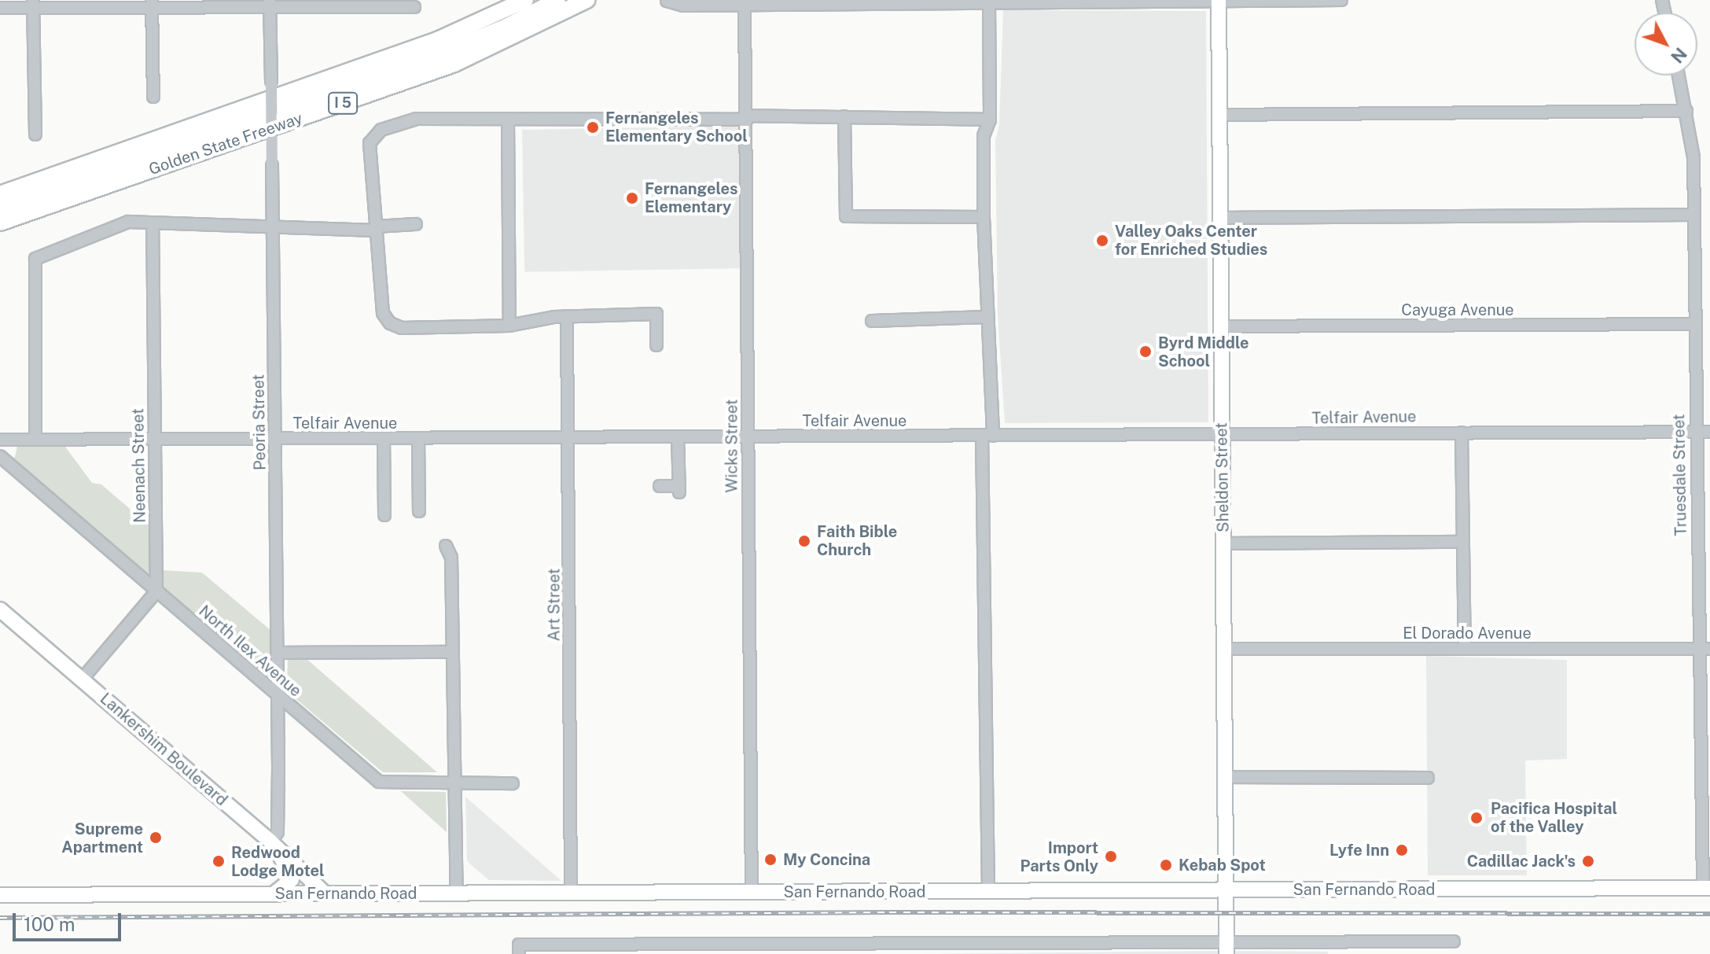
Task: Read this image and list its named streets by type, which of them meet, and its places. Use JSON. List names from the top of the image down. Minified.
{"streets":{"highway":["I 5","Golden State Freeway"],"main road":["Sheldon Street","Lankershim Boulevard","San Fernando Road"],"street":["Cayuga Avenue","Telfair Avenue","Peoria Street","Wicks Street","Neenach Street","Truesdale Street","Art Street","El Dorado Avenue","North Ilex Avenue"]},"crossings":[["Cayuga Avenue","Truesdale Street"],["Cayuga Avenue","Sheldon Street"],["Telfair Avenue","Peoria Street"],["Telfair Avenue","Wicks Street"],["Telfair Avenue","Neenach Street"],["Telfair Avenue","Truesdale Street"],["Telfair Avenue","Sheldon Street"],["Telfair Avenue","Art Street"],["Peoria Street","North Ilex Avenue"],["Peoria Street","Lankershim Boulevard"],["Wicks Street","San Fernando Road"],["Neenach Street","North Ilex Avenue"],["Truesdale Street","El Dorado Avenue"],["Truesdale Street","San Fernando Road"],["Sheldon Street","El Dorado Avenue"],["Sheldon Street","San Fernando Road"],["Art Street","San Fernando Road"],["Lankershim Boulevard","San Fernando Road"]],"places":["Fernangeles Elementary School","Fernangeles Elementary","Valley Oaks Center for Enriched Studies","Byrd Middle School","Faith Bible Church","Pacifica Hospital of the Valley","Supreme Apartment","Lyfe Inn","Import Parts Only","My Concina","Redwood Lodge Motel","Cadillac Jack's","Kebab Spot"],"scale_bar":"100 m","north":"bottom right"}
